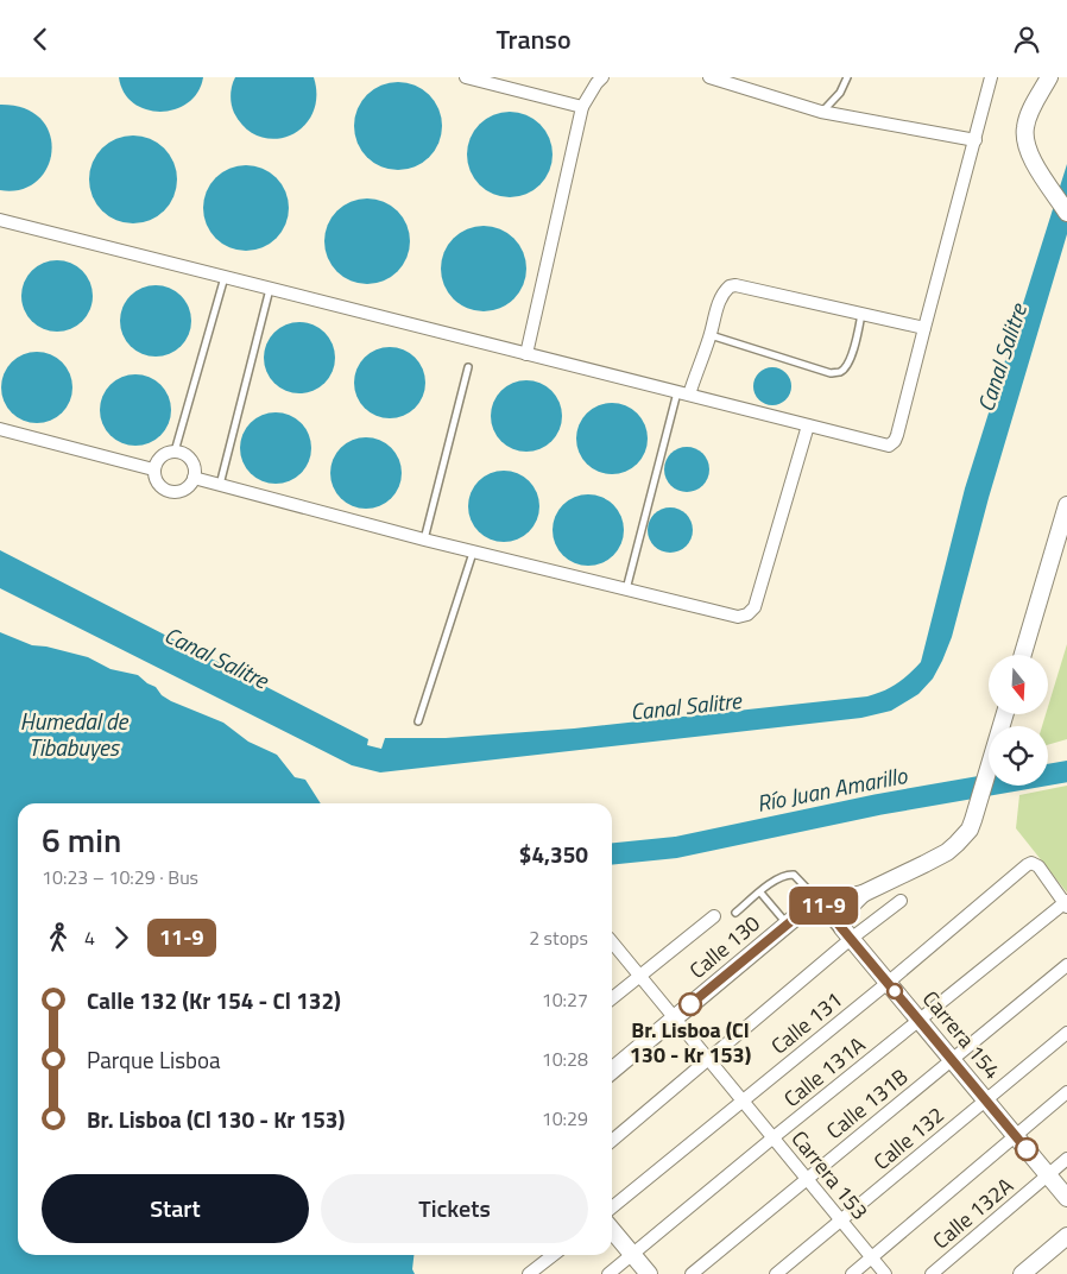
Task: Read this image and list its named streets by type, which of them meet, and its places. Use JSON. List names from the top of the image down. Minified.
{"streets":{"main road":["Calle 130","Carrera 154"],"street":["Calle 131","Calle 131A","Calle 131B","Calle 132","Carrera 153","Calle 132A"]},"crossings":[["Calle 130","Carrera 154"],["Calle 130","Carrera 153"],["Calle 131","Carrera 154"],["Calle 131","Calle 131A"],["Calle 131","Carrera 153"],["Carrera 154","Calle 131A"],["Carrera 154","Calle 131B"],["Carrera 154","Calle 132"],["Carrera 154","Calle 132A"],["Calle 131A","Carrera 153"],["Calle 131B","Carrera 153"],["Calle 132","Carrera 153"]],"water":["Canal Salitre","Humedal de Tibabuyes","Río Juan Amarillo"],"places":["Br. Lisboa (Cl 130 - Kr 153)"],"lines":["bus line 11-9"],"north":"bottom","page":{"header":"Transo","on_map":"11-9","heading":["6 min","10:23 – 10:29 · Bus","$4,350"],"legs":["4","11-9","2 stops"],"list":[{"name":"Calle 132 (Kr 154 - Cl 132)","value":"10:27"},{"name":"Parque Lisboa","value":"10:28"},{"name":"Br. Lisboa (Cl 130 - Kr 153)","value":"10:29"}],"buttons":["Start","Tickets"]}}
